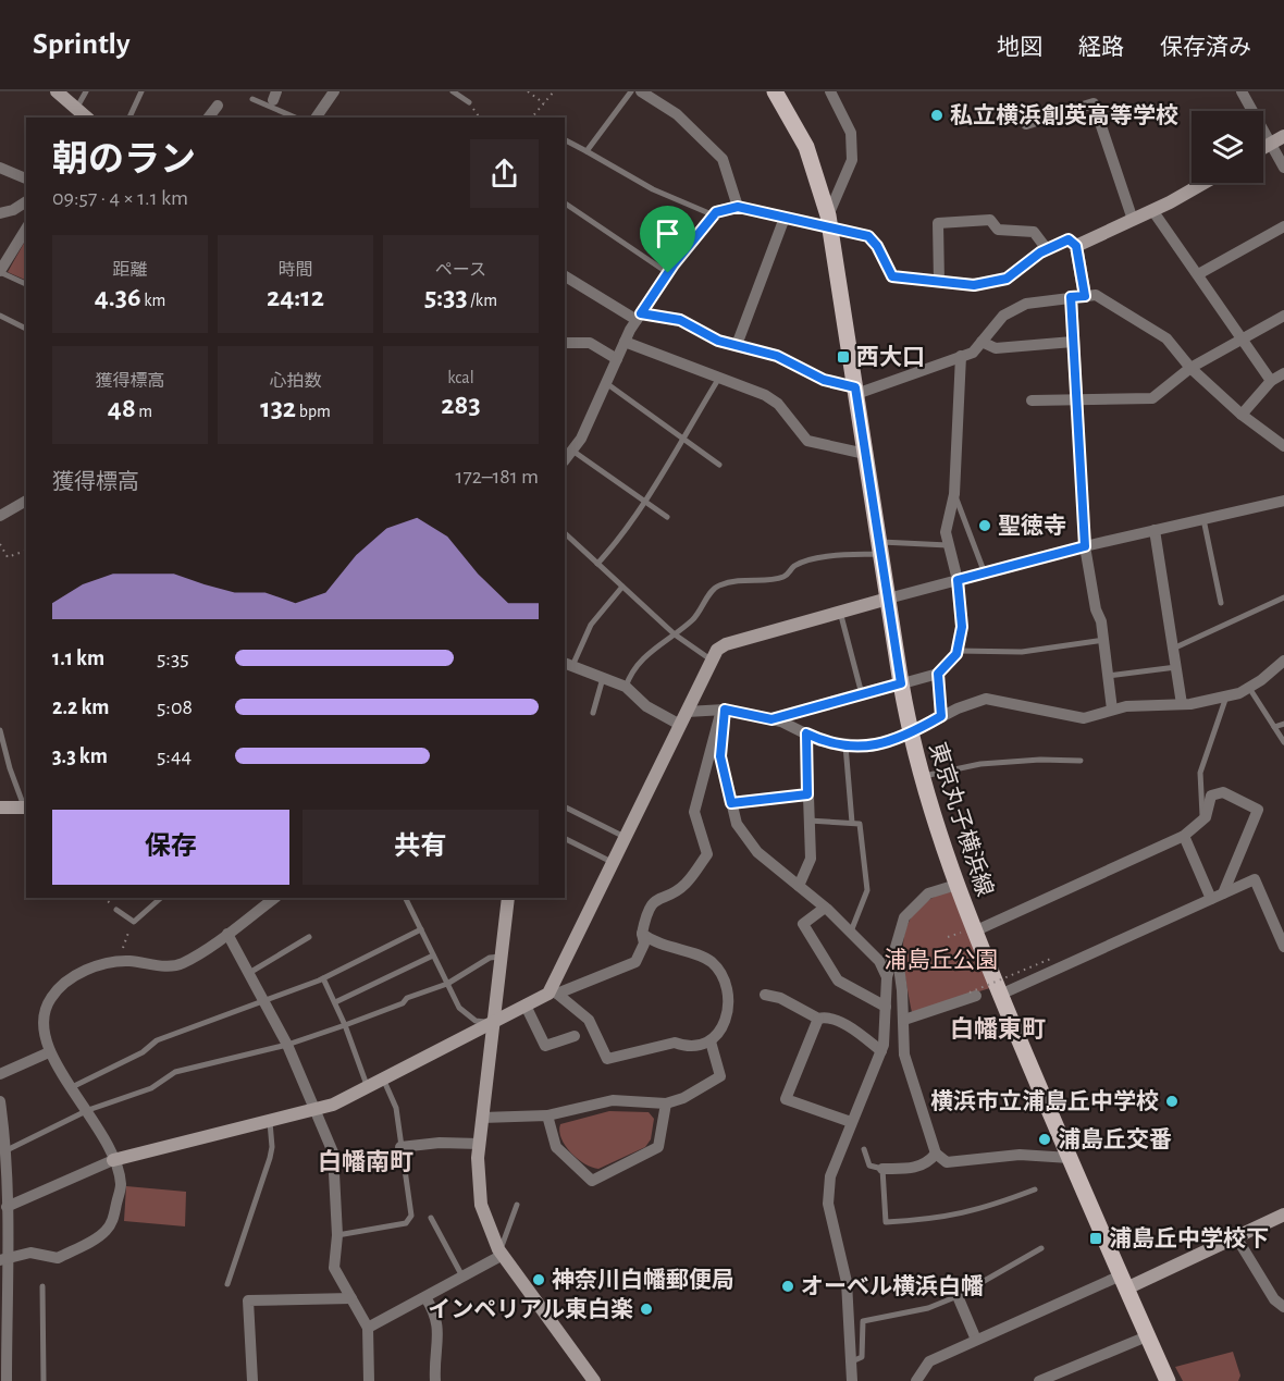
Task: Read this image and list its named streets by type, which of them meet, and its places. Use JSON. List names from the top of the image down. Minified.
{"streets":{"main road":["東京丸子横浜線"]},"districts":["白幡東町","白幡南町"],"parks":["浦島丘公園"],"places":{"other":["私立横浜創英高等学校","聖徳寺","横浜市立浦島丘中学校","浦島丘交番","神奈川白幡郵便局","オーベル横浜白幡","インペリアル東白楽"],"transit":["西大口","浦島丘中学校下"]},"page":{"header":"Sprintly","nav":["地図","経路","保存済み"],"heading":["朝のラン","09:57 · 4 × 1.1 km"],"stats":[["距離","4.36 km"],["時間","24:12"],["ペース","5:33 /km"],["獲得標高","48 m"],["心拍数","132 bpm"],["kcal","283"]],"chart":["獲得標高","172–181 m"],"list":[{"name":"1.1 km","note":"5:35"},{"name":"2.2 km","note":"5:08"},{"name":"3.3 km","note":"5:44"}],"buttons":["保存","共有"]}}
